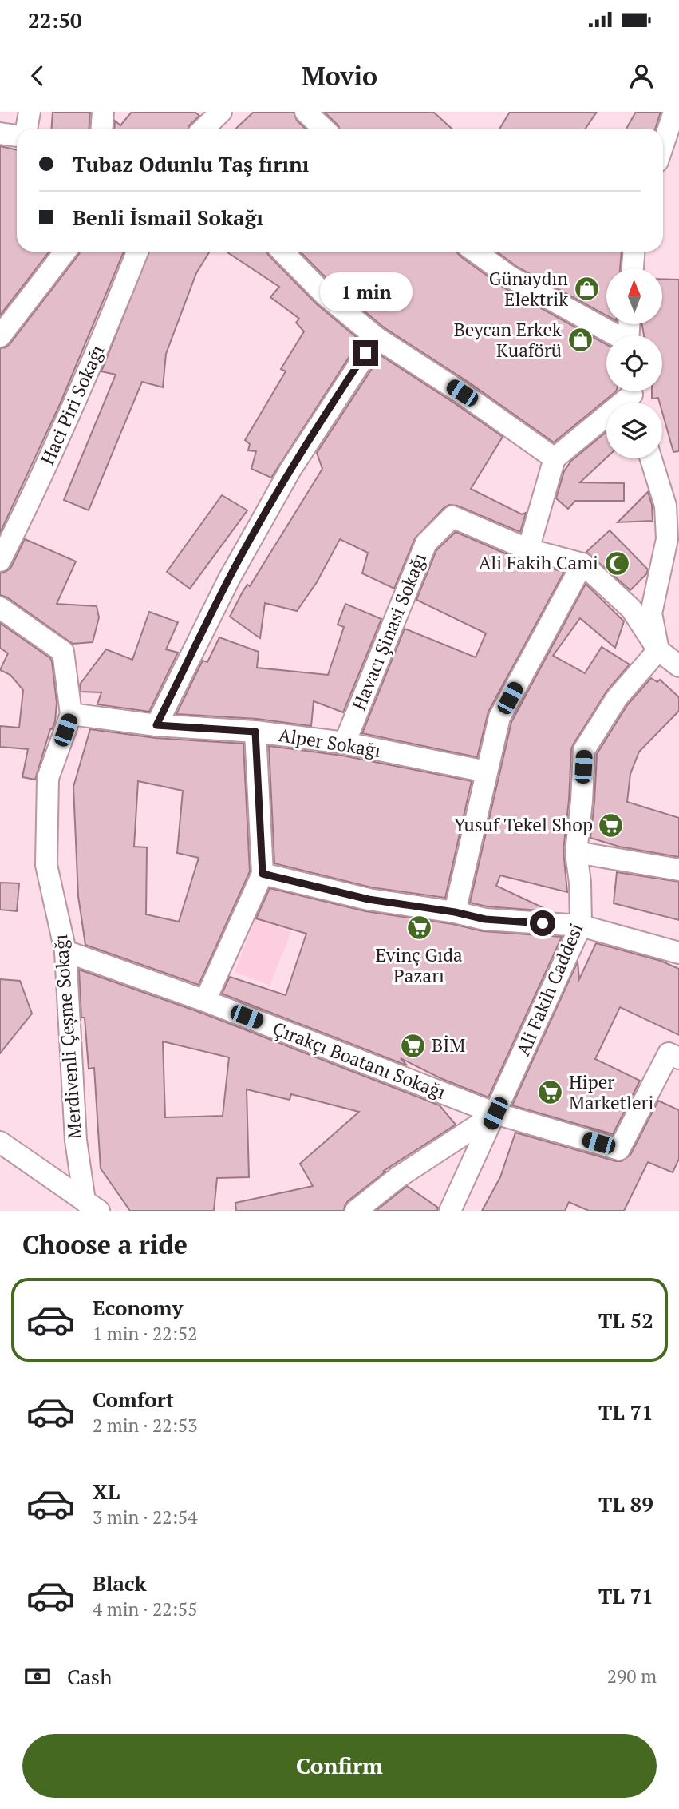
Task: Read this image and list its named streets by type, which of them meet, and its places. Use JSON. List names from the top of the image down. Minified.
{"streets":{"street":["Haci Piri Sokağı","Havacı Şinasi Sokağı","Alper Sokağı","Ali Fakih Caddesi","Merdivenli Çeşme Sokağı","Çırakçı Boatanı Sokağı"]},"crossings":[["Havacı Şinasi Sokağı","Alper Sokağı"],["Havacı Şinasi Sokağı","Ali Fakih Caddesi"],["Alper Sokağı","Merdivenli Çeşme Sokağı"],["Ali Fakih Caddesi","Çırakçı Boatanı Sokağı"],["Merdivenli Çeşme Sokağı","Çırakçı Boatanı Sokağı"]],"places":{"shop":["Günaydın Elektrik","Beycan Erkek Kuaförü"],"mosque":["Ali Fakih Cami"],"supermarket":["Yusuf Tekel Shop","Evinç Gıda Pazarı","BİM","Hiper Marketleri"]},"north":"top","page":{"status":"22:50","header":"Movio","banner":["Tubaz Odunlu Taş fırını","Benli İsmail Sokağı"],"bubble":"1 min","heading":"Choose a ride","list":[{"name":"Economy","note":"1 min · 22:52","value":"TL 52"},{"name":"Comfort","note":"2 min · 22:53","value":"TL 71"},{"name":"XL","note":"3 min · 22:54","value":"TL 89"},{"name":"Black","note":"4 min · 22:55","value":"TL 71"}],"pay":["Cash","290 m"],"buttons":"Confirm"}}
